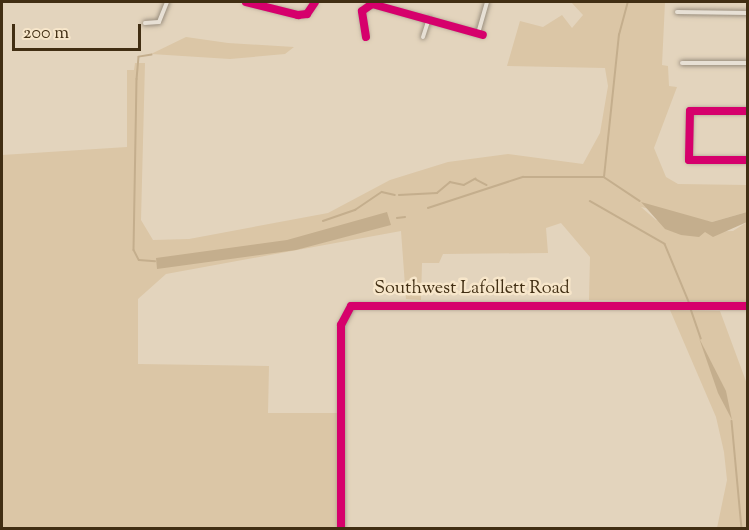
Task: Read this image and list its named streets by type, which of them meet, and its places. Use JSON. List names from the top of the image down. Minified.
{"streets":{"street":["Southwest Lafollett Road"]},"scale_bar":"200 m"}
